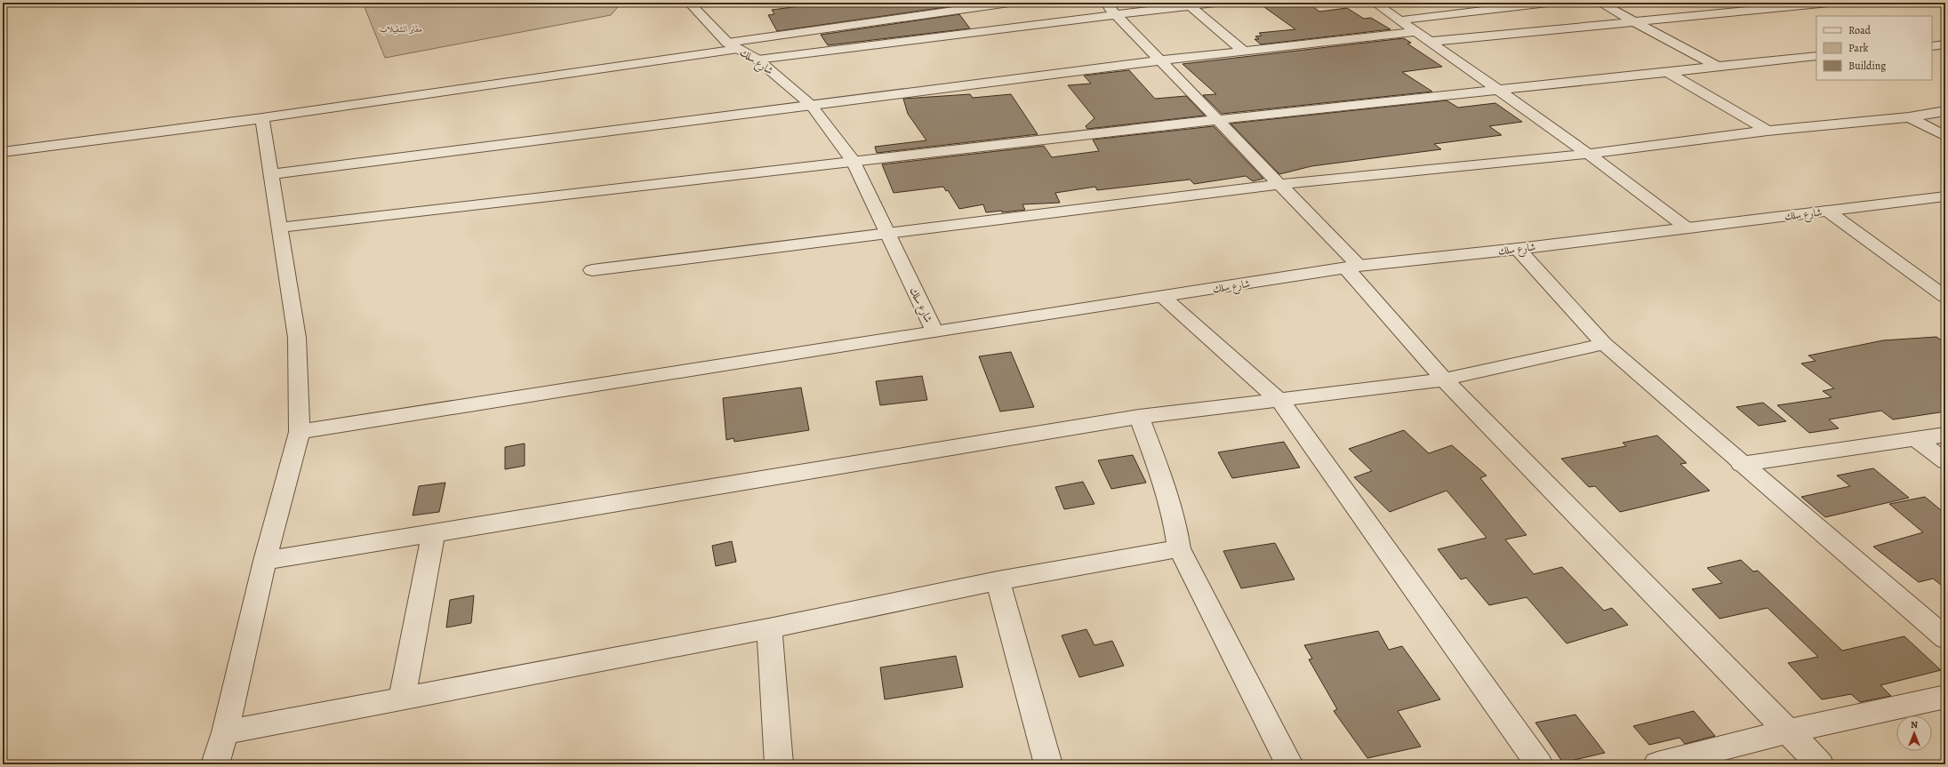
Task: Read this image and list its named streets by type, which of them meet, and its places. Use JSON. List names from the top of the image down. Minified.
{"streets":{"street":["شارع سلك"]},"parks":["مقابر الشقيلاب"],"legend":["Road","Park","Building"],"north":"top"}
